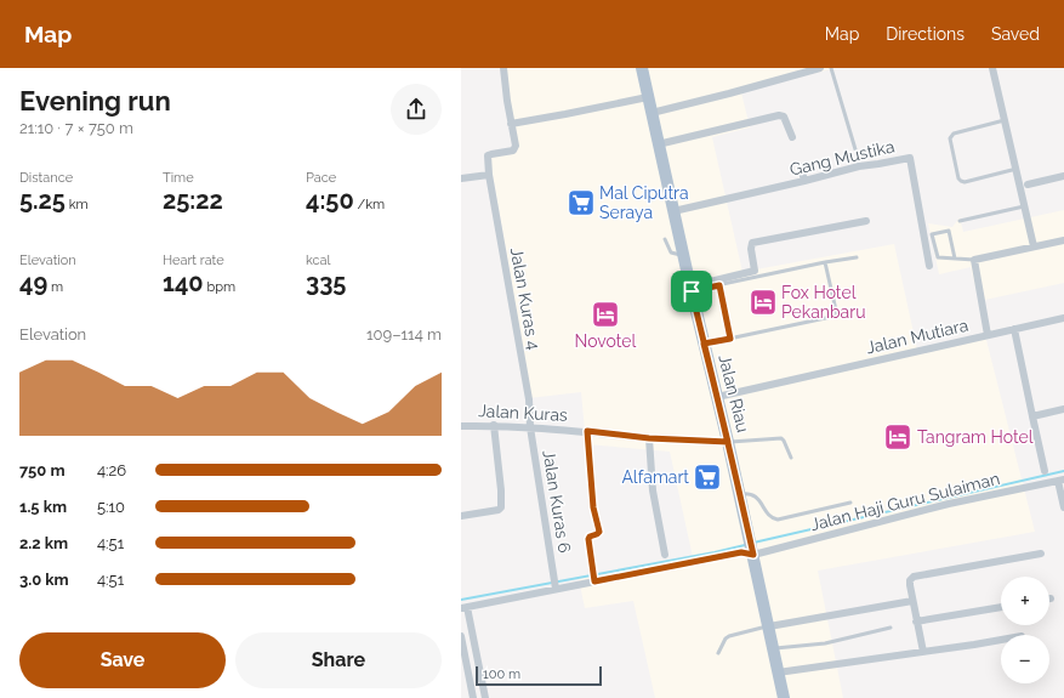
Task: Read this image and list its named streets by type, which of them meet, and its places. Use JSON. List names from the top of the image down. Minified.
{"streets":{"main road":["Jalan Riau"],"street":["Gang Mustika","Jalan Kuras 4","Jalan Mutiara","Jalan Kuras","Jalan Kuras 6","Jalan Haji Guru Sulaiman"]},"crossings":[["Gang Mustika","Jalan Riau"],["Jalan Kuras 4","Jalan Kuras"],["Jalan Kuras 4","Jalan Kuras 6"],["Jalan Mutiara","Jalan Riau"],["Jalan Riau","Jalan Kuras"],["Jalan Riau","Jalan Haji Guru Sulaiman"],["Jalan Kuras","Jalan Kuras 6"],["Jalan Kuras 6","Jalan Haji Guru Sulaiman"]],"places":{"supermarket":["Mal Ciputra Seraya","Alfamart"],"hotel":["Fox Hotel Pekanbaru","Novotel","Tangram Hotel"]},"scale_bar":"100 m","page":{"header":"Map","nav":["Map","Directions","Saved"],"heading":["Evening run","21:10 · 7 × 750 m"],"stats":[["Distance","5.25 km"],["Time","25:22"],["Pace","4:50 /km"],["Elevation","49 m"],["Heart rate","140 bpm"],["kcal","335"]],"chart":["Elevation","109–114 m"],"list":[{"name":"750 m","note":"4:26"},{"name":"1.5 km","note":"5:10"},{"name":"2.2 km","note":"4:51"},{"name":"3.0 km","note":"4:51"}],"map_buttons":["+","−"],"buttons":["Save","Share"],"scale":"100 m"}}
